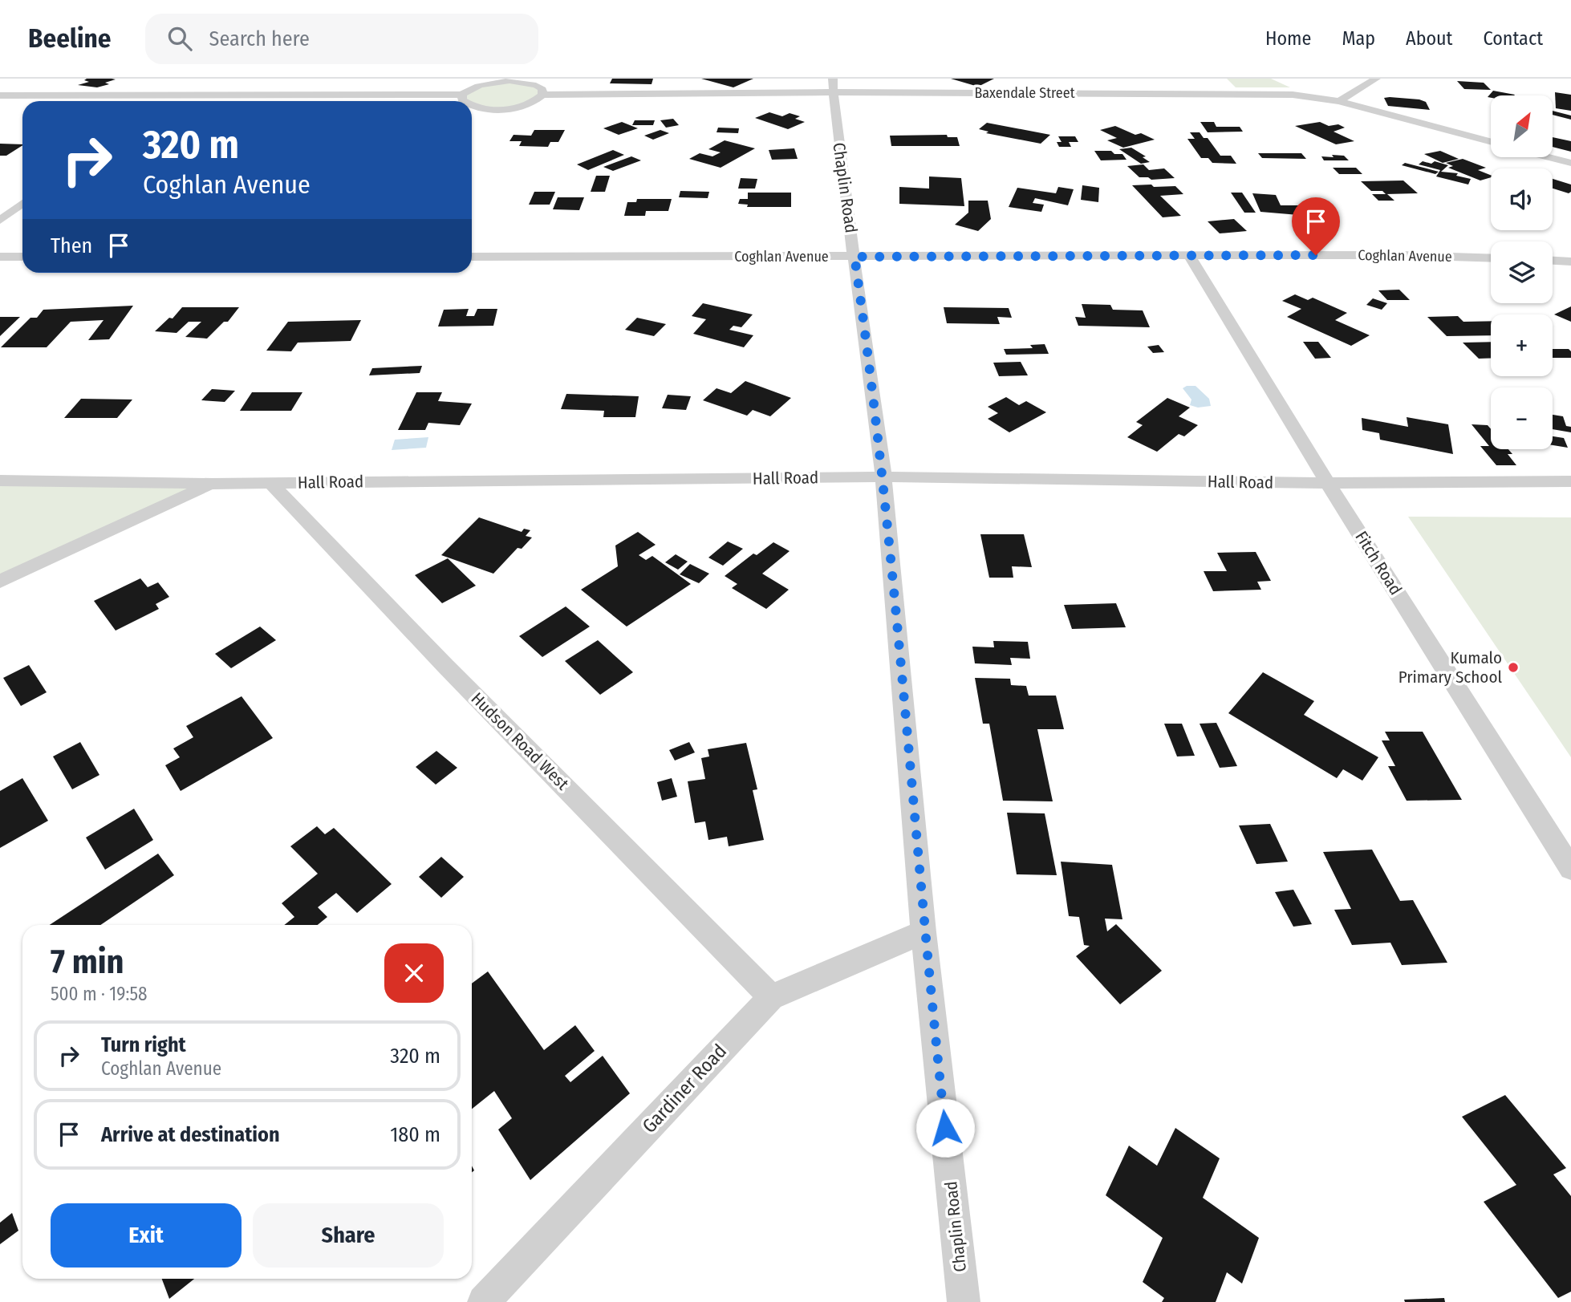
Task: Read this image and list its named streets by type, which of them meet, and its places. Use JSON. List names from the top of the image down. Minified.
{"streets":{"street":["Baxendale Street","Chaplin Road","Coghlan Avenue","Hall Road","Fitch Road","Hudson Road West","Gardiner Road"]},"crossings":[["Baxendale Street","Chaplin Road"],["Chaplin Road","Coghlan Avenue"],["Chaplin Road","Hall Road"],["Chaplin Road","Gardiner Road"],["Coghlan Avenue","Fitch Road"],["Hall Road","Fitch Road"],["Hall Road","Hudson Road West"],["Hudson Road West","Gardiner Road"]],"places":["Kumalo Primary School"],"north":"top right","page":{"header":"Beeline","search":"Search here","nav":["Home","Map","About","Contact"],"map_buttons":["+","−"],"turn":["320 m","Coghlan Avenue"],"then":"Then","heading":["7 min","500 m · 19:58"],"list":[{"name":"Turn right","note":"Coghlan Avenue","value":"320 m"},{"name":"Arrive at destination","value":"180 m"}],"buttons":["Exit","Share"]}}
